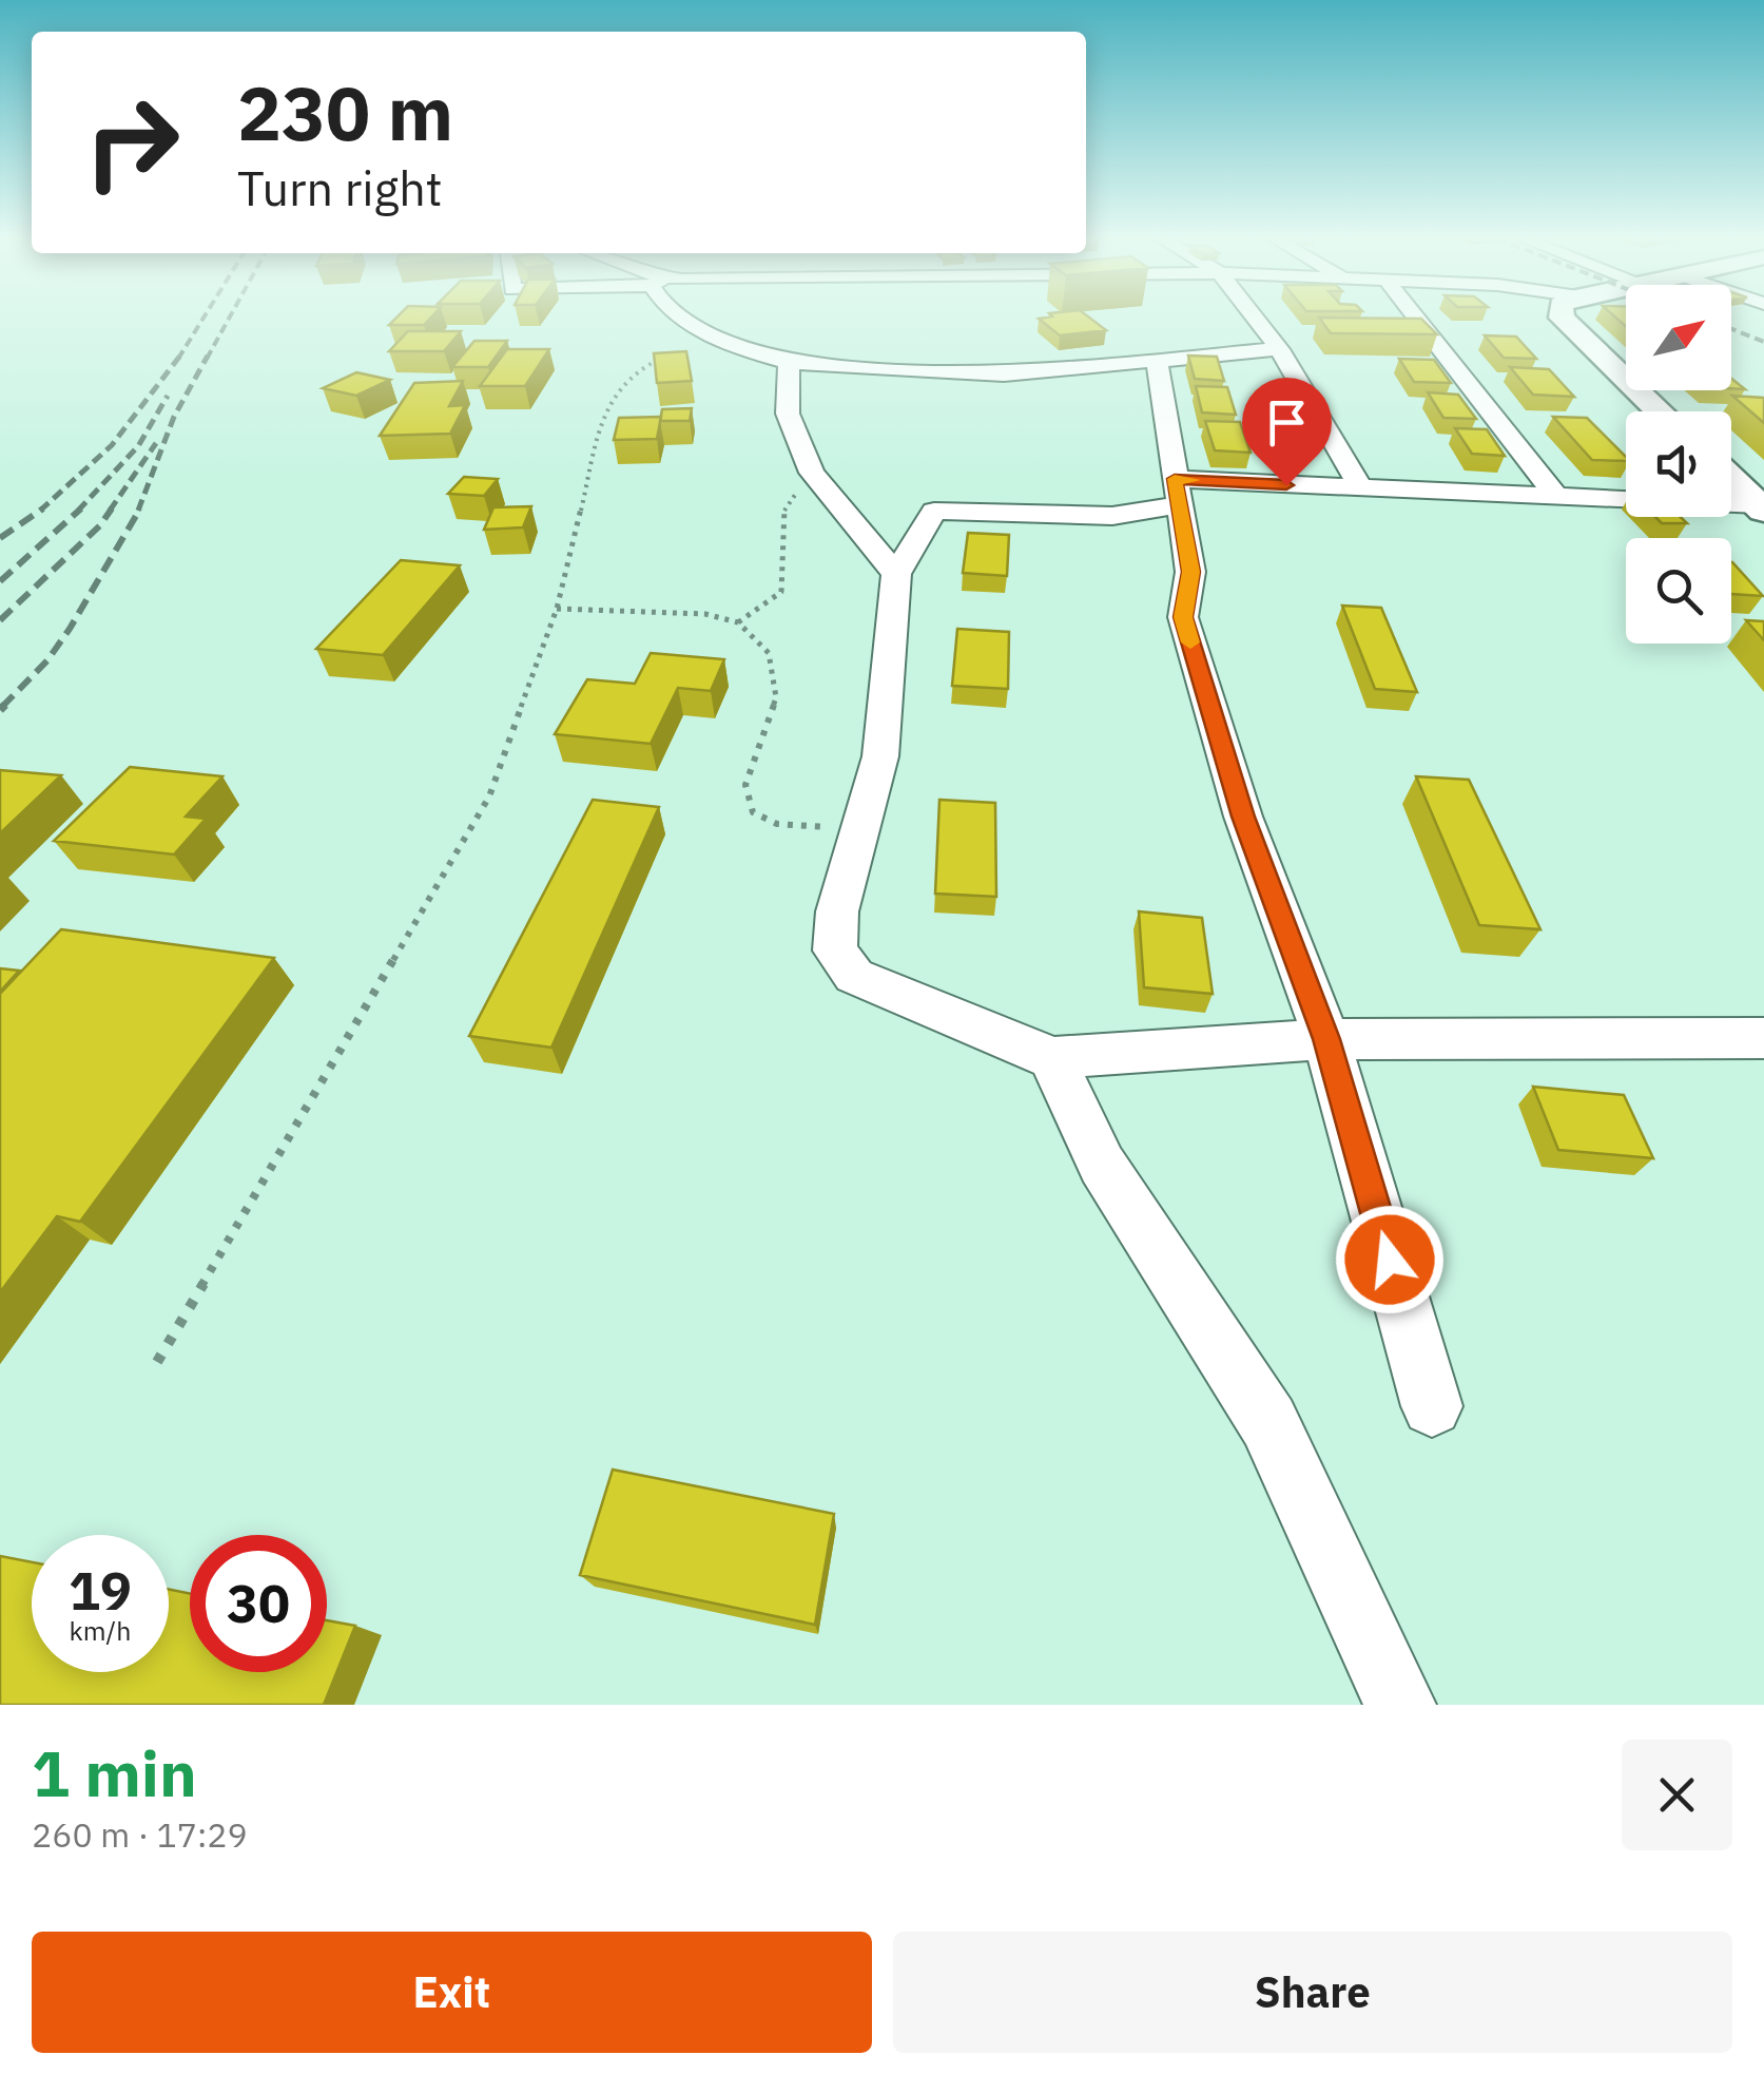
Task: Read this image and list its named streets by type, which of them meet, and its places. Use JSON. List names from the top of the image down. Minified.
{"north":"top right","page":{"turn":["230 m","Turn right"],"speed":"19 km/h","limit":"30","heading":["1 min","260 m · 17:29"],"buttons":["Exit","Share"]}}
